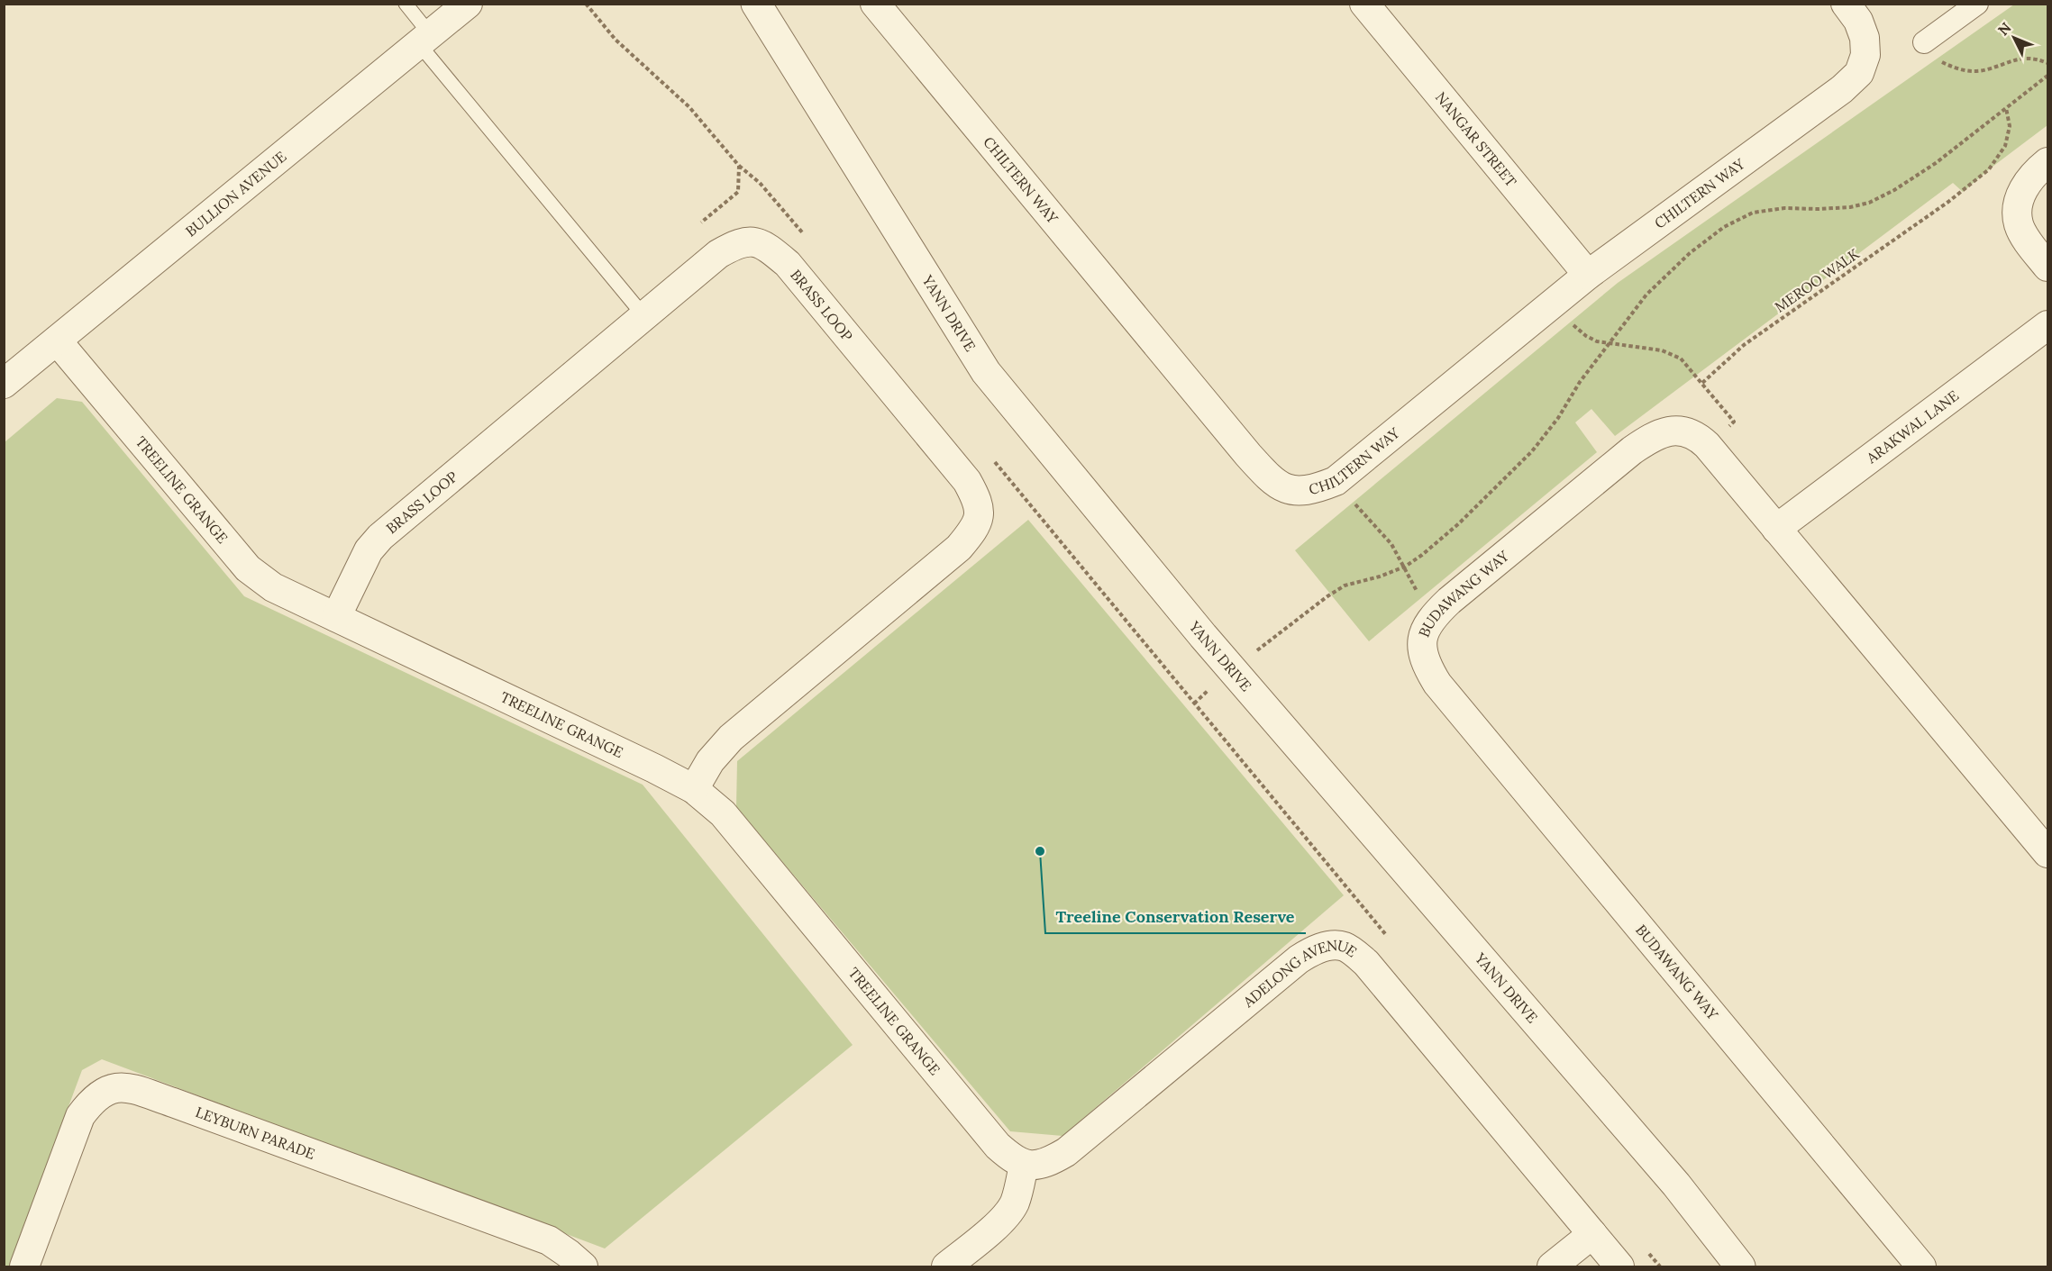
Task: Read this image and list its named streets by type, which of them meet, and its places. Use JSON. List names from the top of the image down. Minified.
{"streets":{"street":["NANGAR STREET","CHILTERN WAY","BULLION AVENUE","BRASS LOOP","YANN DRIVE","ARAKWAL LANE","TREELINE GRANGE","BUDAWANG WAY","ADELONG AVENUE","LEYBURN PARADE"],"path":["MEROO WALK"]},"crossings":[["NANGAR STREET","CHILTERN WAY"],["BULLION AVENUE","TREELINE GRANGE"],["BRASS LOOP","TREELINE GRANGE"],["ARAKWAL LANE","BUDAWANG WAY"],["TREELINE GRANGE","ADELONG AVENUE"]],"places":["Treeline Conservation Reserve"],"north":"top left"}
